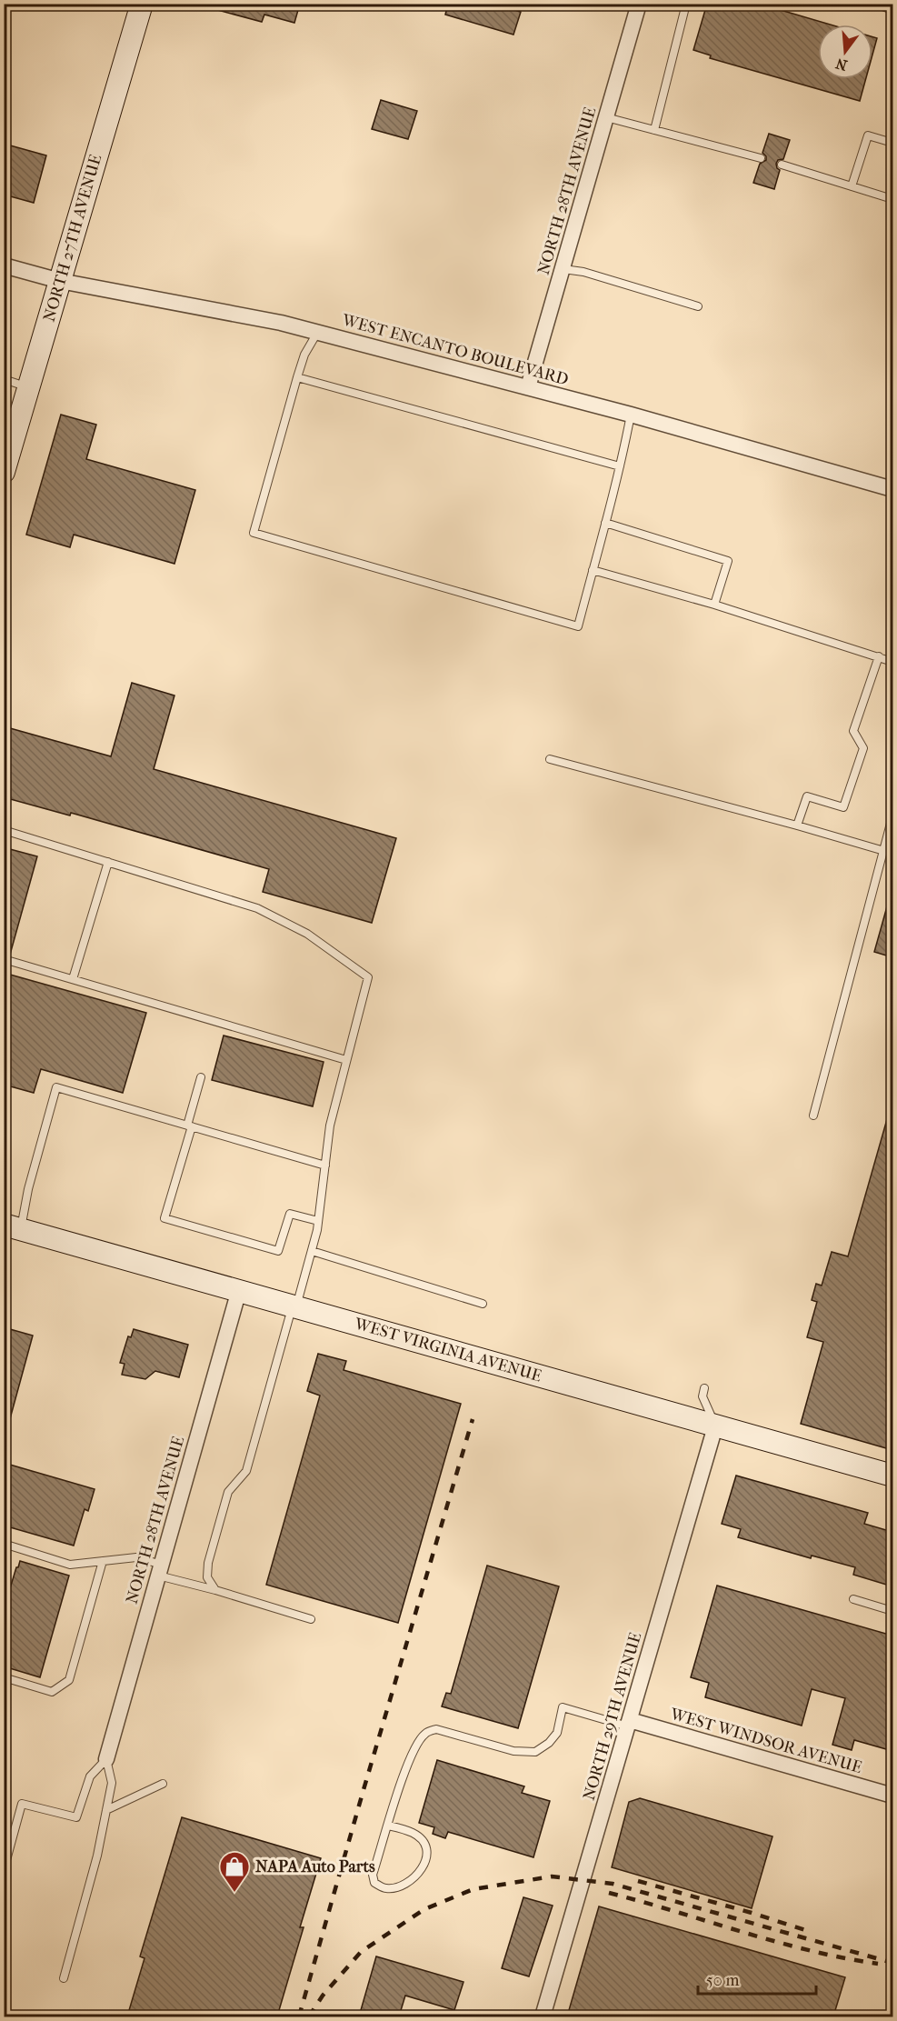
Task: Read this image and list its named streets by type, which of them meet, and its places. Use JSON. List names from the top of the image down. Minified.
{"streets":{"street":["NORTH 28TH AVENUE","NORTH 27TH AVENUE","WEST ENCANTO BOULEVARD","WEST VIRGINIA AVENUE","NORTH 29TH AVENUE","WEST WINDSOR AVENUE"]},"crossings":[["NORTH 28TH AVENUE","WEST ENCANTO BOULEVARD"],["NORTH 28TH AVENUE","WEST VIRGINIA AVENUE"],["NORTH 27TH AVENUE","WEST ENCANTO BOULEVARD"],["WEST VIRGINIA AVENUE","NORTH 29TH AVENUE"],["NORTH 29TH AVENUE","WEST WINDSOR AVENUE"]],"places":{"shop":["NAPA Auto Parts"]},"scale_bar":"50 m","north":"bottom"}
